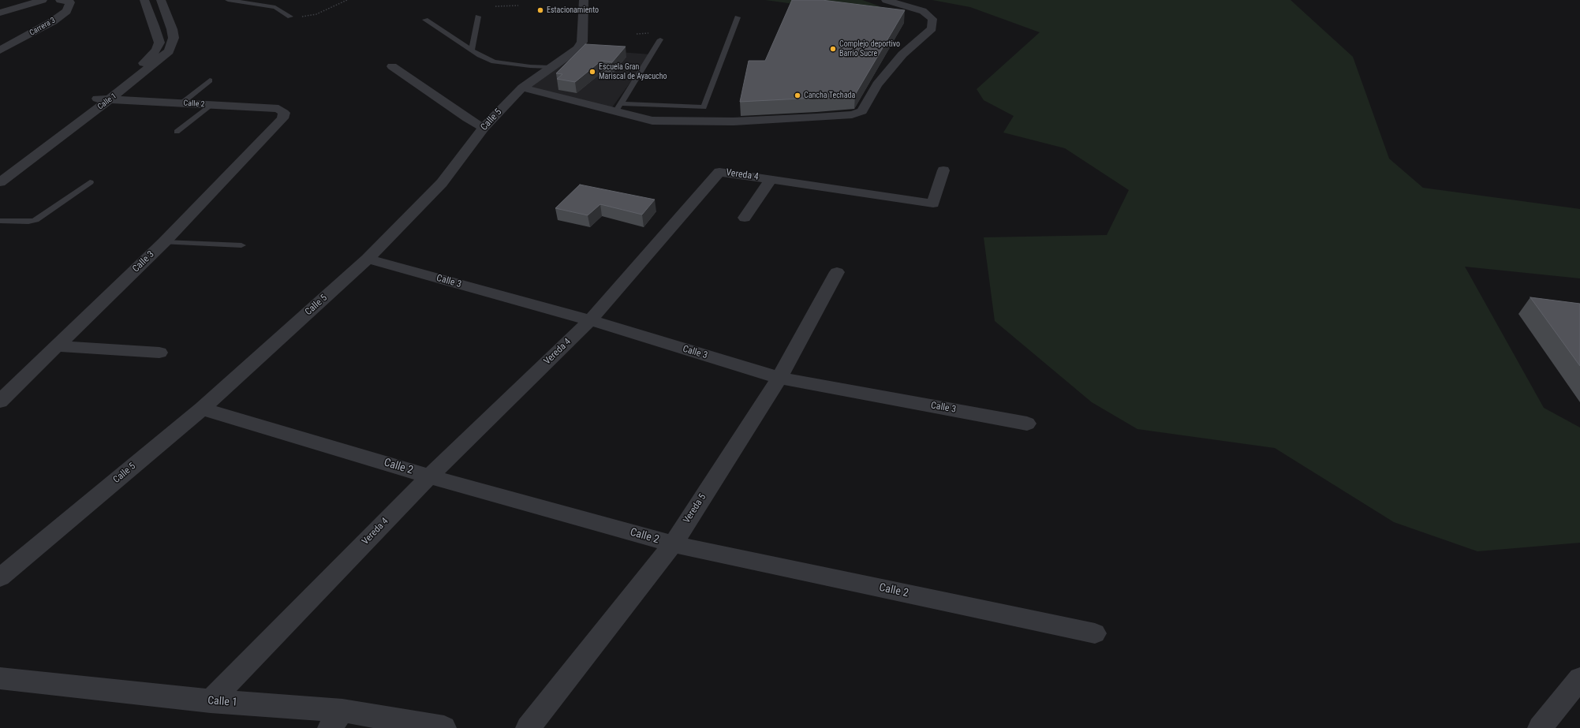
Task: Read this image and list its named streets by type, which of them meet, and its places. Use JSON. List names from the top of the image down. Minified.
{"streets":{"street":["Carrera 3","Calle 1","Calle 2","Calle 5","Vereda 4","Calle 3","Vereda 5"]},"crossings":[["Calle 1","Calle 2"],["Calle 1","Vereda 4"],["Calle 2","Calle 5"],["Calle 2","Vereda 4"],["Calle 2","Calle 3"],["Calle 2","Vereda 5"],["Calle 5","Calle 3"],["Vereda 4","Calle 3"],["Calle 3","Vereda 5"]],"places":["Estacionamiento","Complejo deportivo Barrio Sucre","Escuela Gran Mariscal de Ayacucho","Cancha Techada"]}
